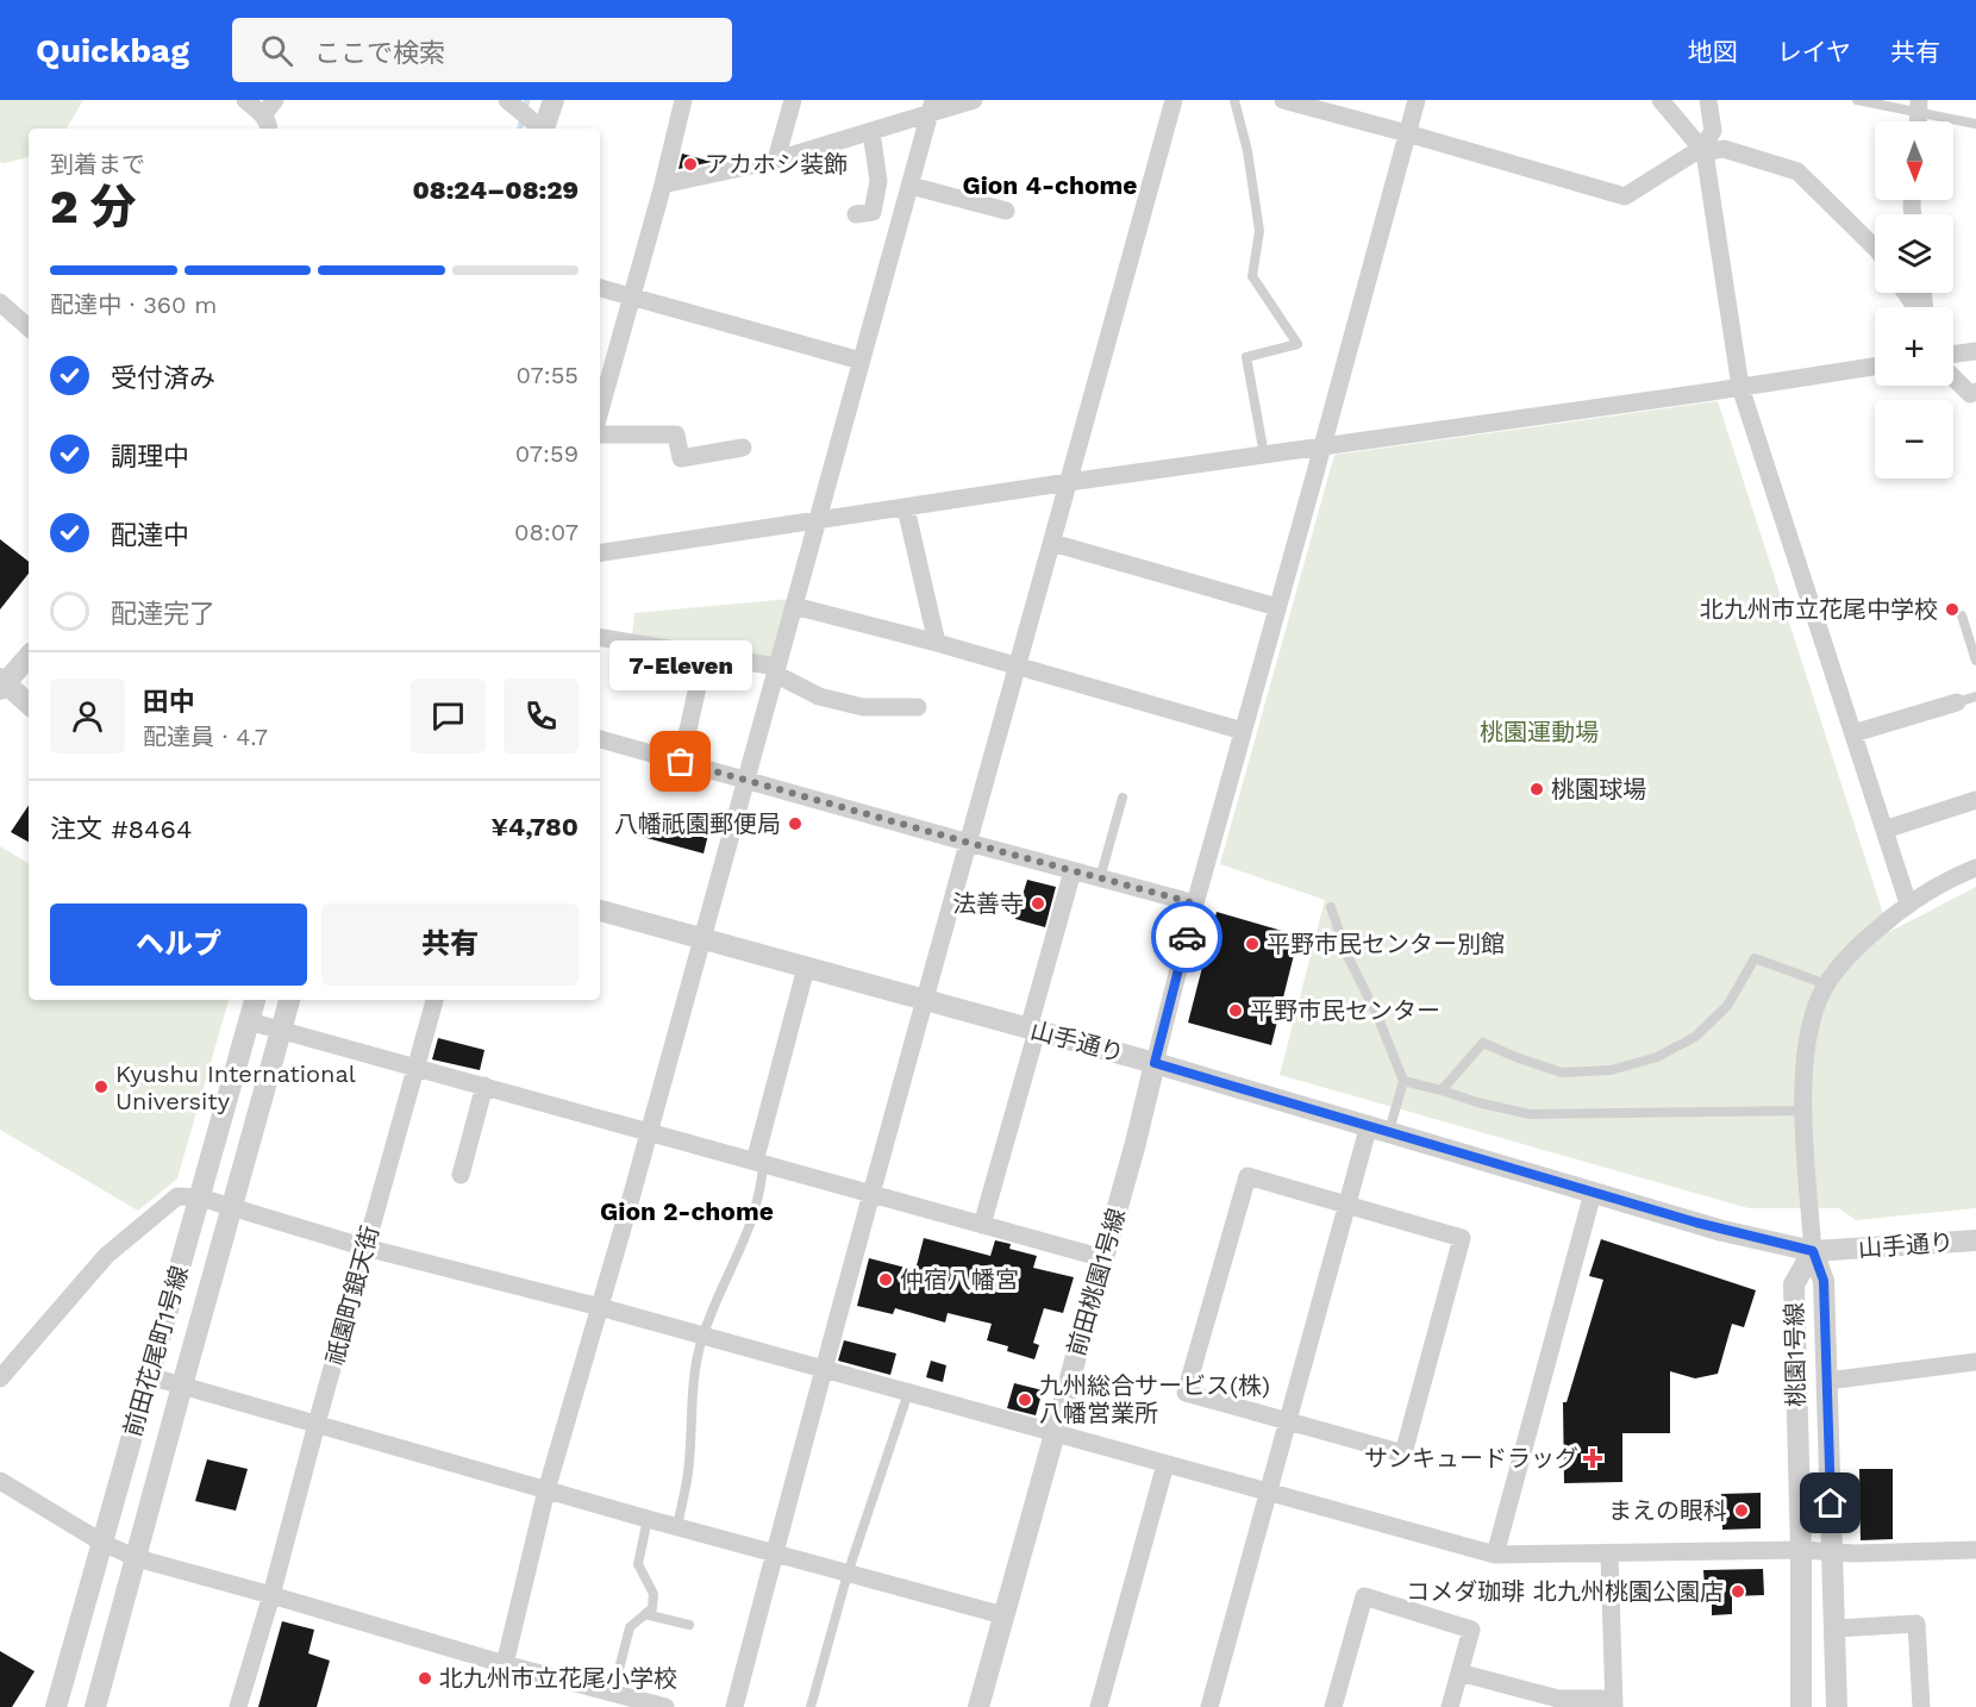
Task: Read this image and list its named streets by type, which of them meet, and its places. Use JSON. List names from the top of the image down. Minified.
{"streets":{"street":["山手通り","前田桃園1号線","祇園町銀天街","前田花尾町1号線","桃園1号線"]},"crossings":[["山手通り","前田桃園1号線"],["山手通り","桃園1号線"]],"districts":["Gion 4-chome","Gion 2-chome"],"parks":["桃園運動場"],"places":{"other":["アカホシ装飾","北九州市立花尾中学校","7-Eleven","桃園球場","八幡祇園郵便局","法善寺","平野市民センター別館","平野市民センター","Kyushu International University","仲宿八幡宮","九州総合サービス(株) 八幡営業所","まえの眼科","コメダ珈琲 北九州桃園公園店","北九州市立花尾小学校"],"health":["サンキュードラッグ"]},"north":"bottom","page":{"header":"Quickbag","search":"ここで検索","nav":["地図","レイヤ","共有"],"map_buttons":["+","−"],"heading":["2 分","到着まで","08:24–08:29"],"panel":["田中","配達員 · 4.7","注文 #8464","¥4,780"],"bar":"配達中 · 360 m","list":[["受付済み","07:55"],["調理中","07:59"],["配達中","08:07"],"配達完了"],"bubble":"7-Eleven","buttons":["ヘルプ","共有"]}}
